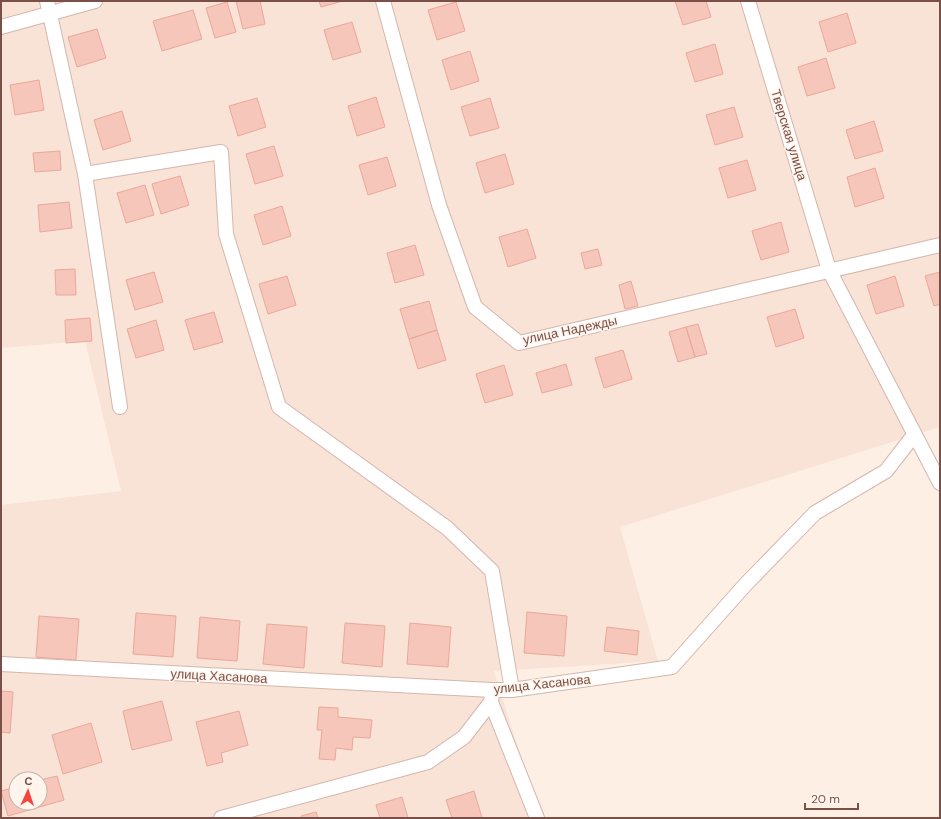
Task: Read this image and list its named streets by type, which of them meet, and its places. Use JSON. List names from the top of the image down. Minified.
{"streets":{"street":["Тверская улица","улица Надежды","улица Хасанова"]},"crossings":[["Тверская улица","улица Надежды"],["Тверская улица","улица Хасанова"]],"scale_bar":"20 m","north":"top"}
